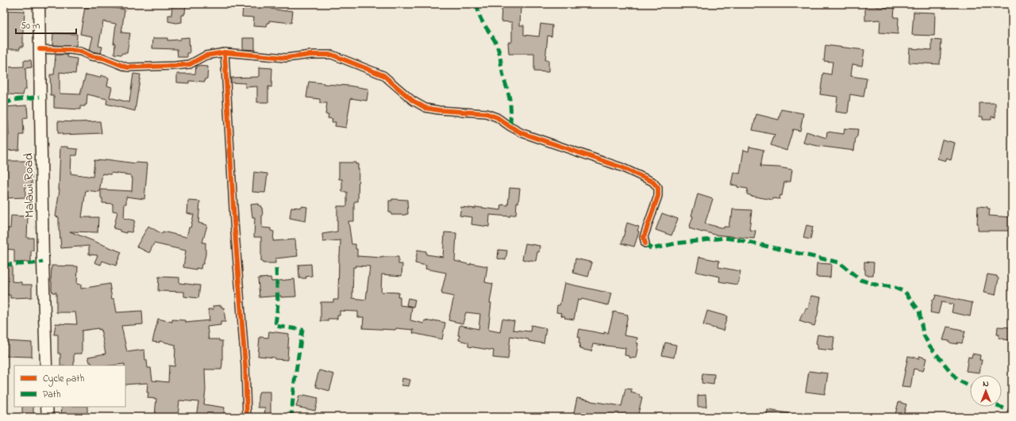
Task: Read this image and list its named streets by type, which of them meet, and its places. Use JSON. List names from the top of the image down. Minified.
{"streets":{"main road":["Malawi Road"]},"legend":["Cycle path","Path"],"scale_bar":"50 m","north":"top"}
